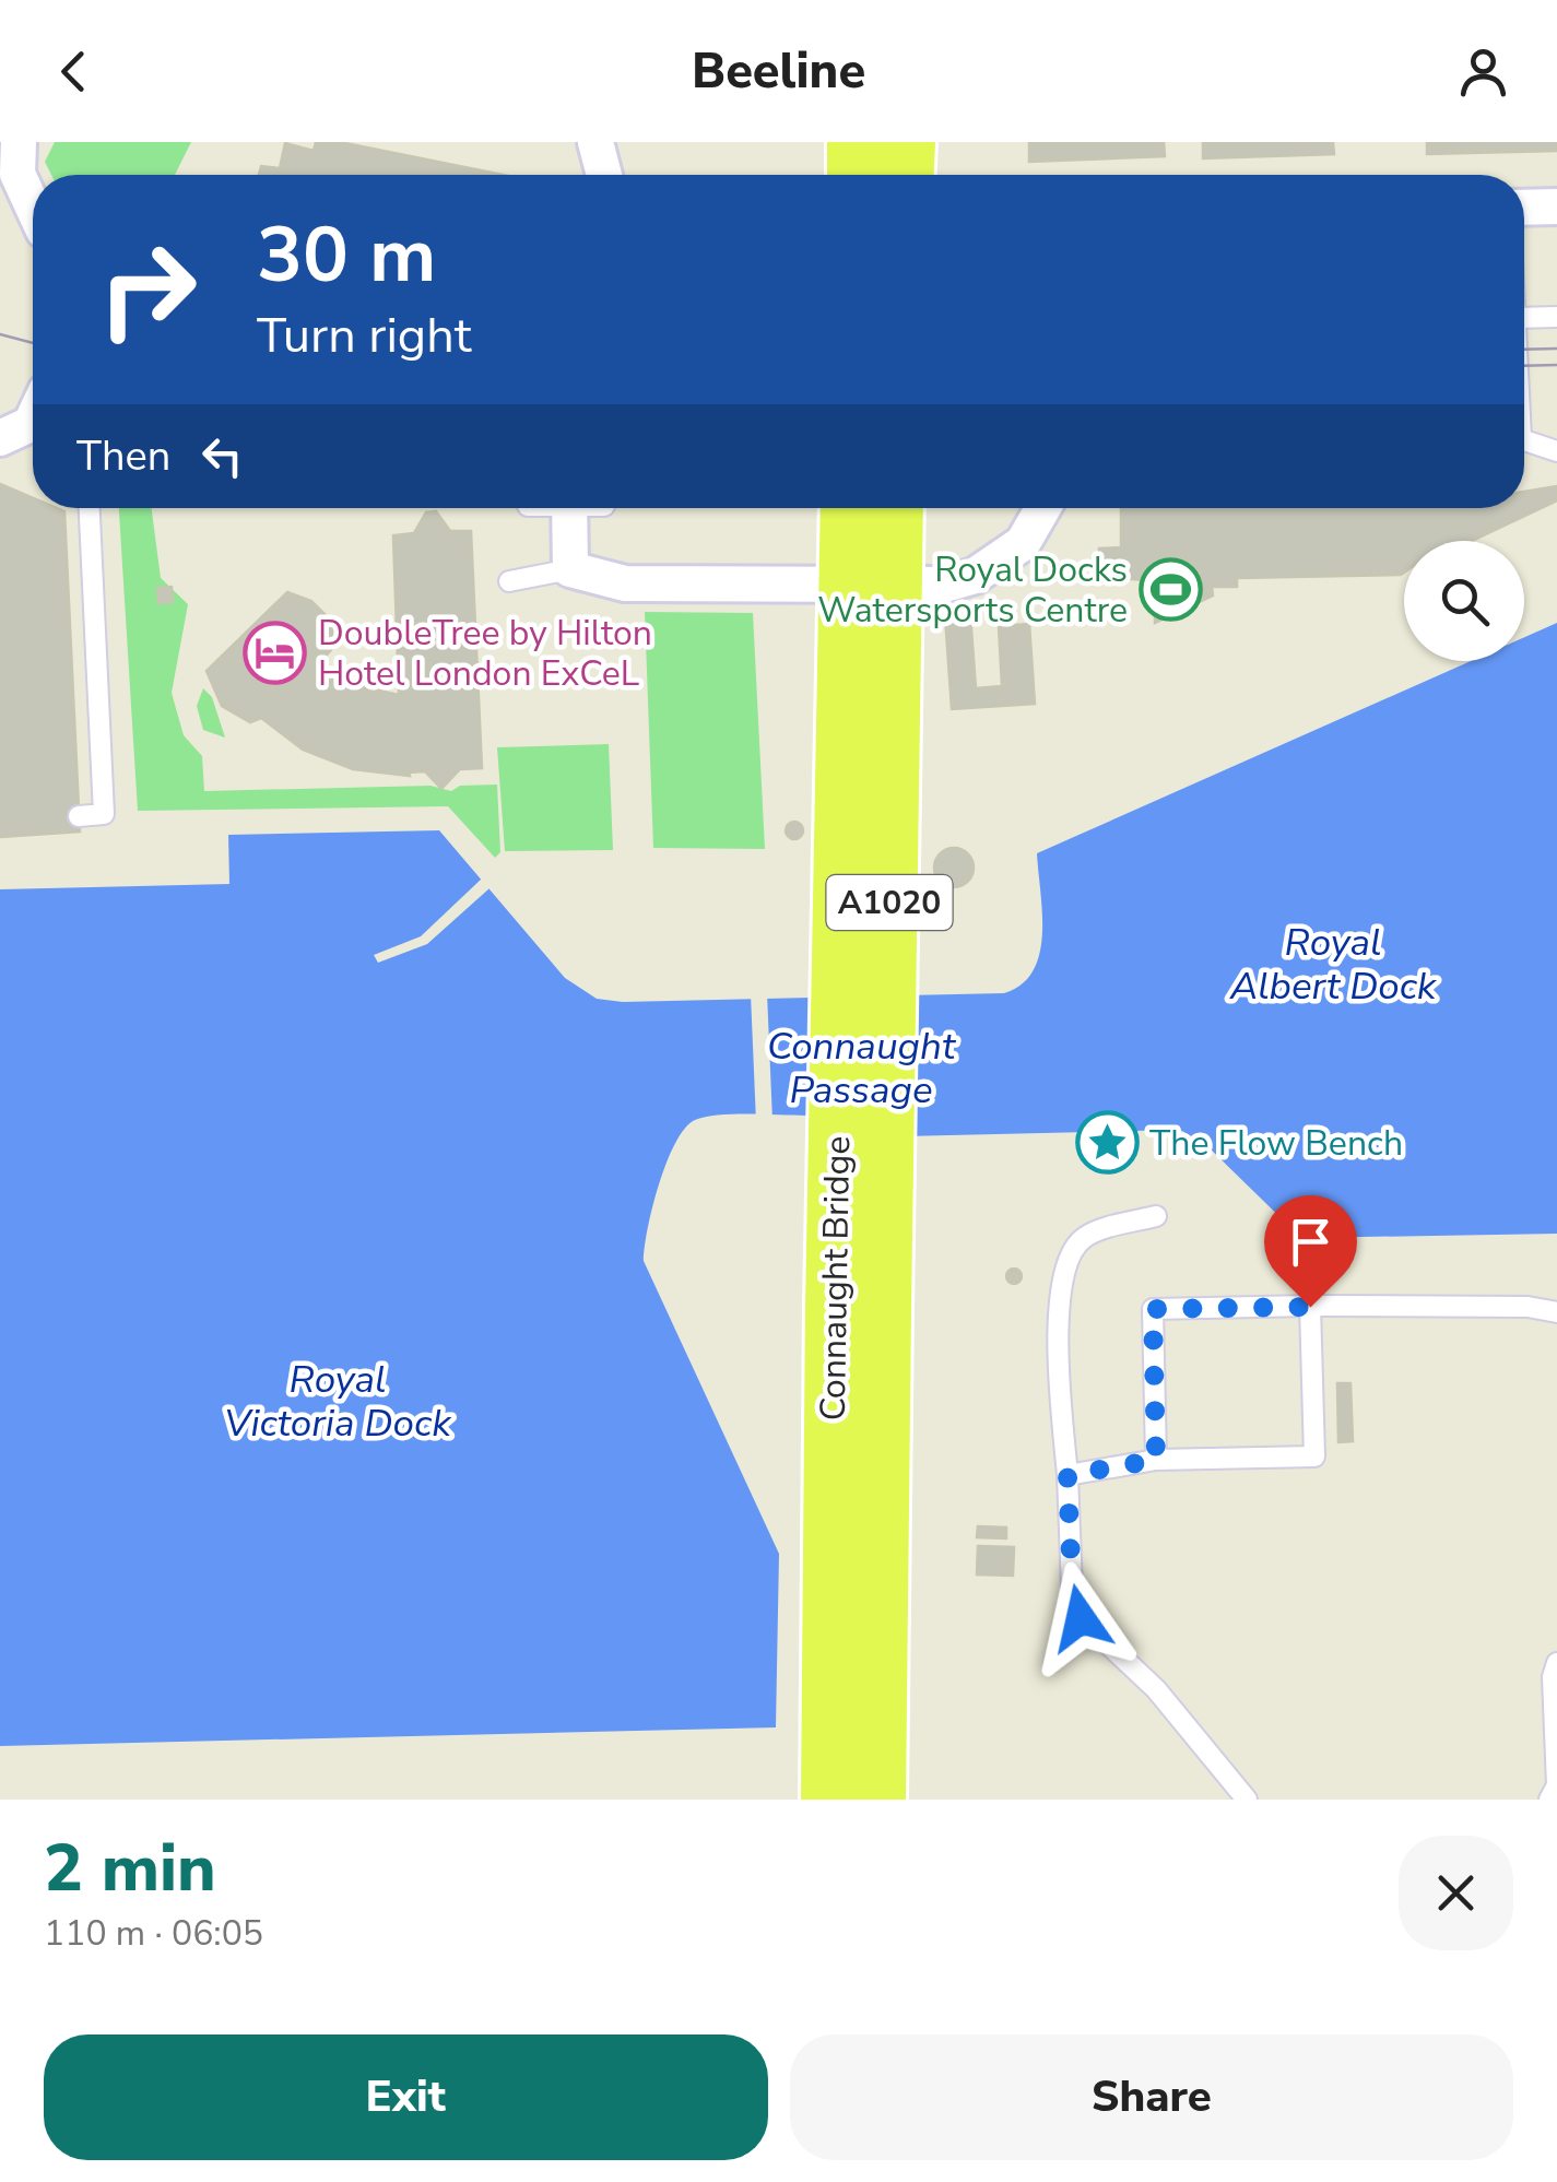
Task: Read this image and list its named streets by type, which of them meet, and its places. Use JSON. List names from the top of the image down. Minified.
{"streets":{"main road":["A1020","Connaught Bridge"]},"water":["Royal Albert Dock","Connaught Passage","Royal Victoria Dock"],"places":{"sports":["Royal Docks Watersports Centre"],"hotel":["DoubleTree by Hilton Hotel London ExCeL"],"place":["The Flow Bench"]},"page":{"header":"Beeline","turn":["30 m","Turn right"],"then":"Then","heading":["2 min","110 m · 06:05"],"buttons":["Exit","Share"]}}
